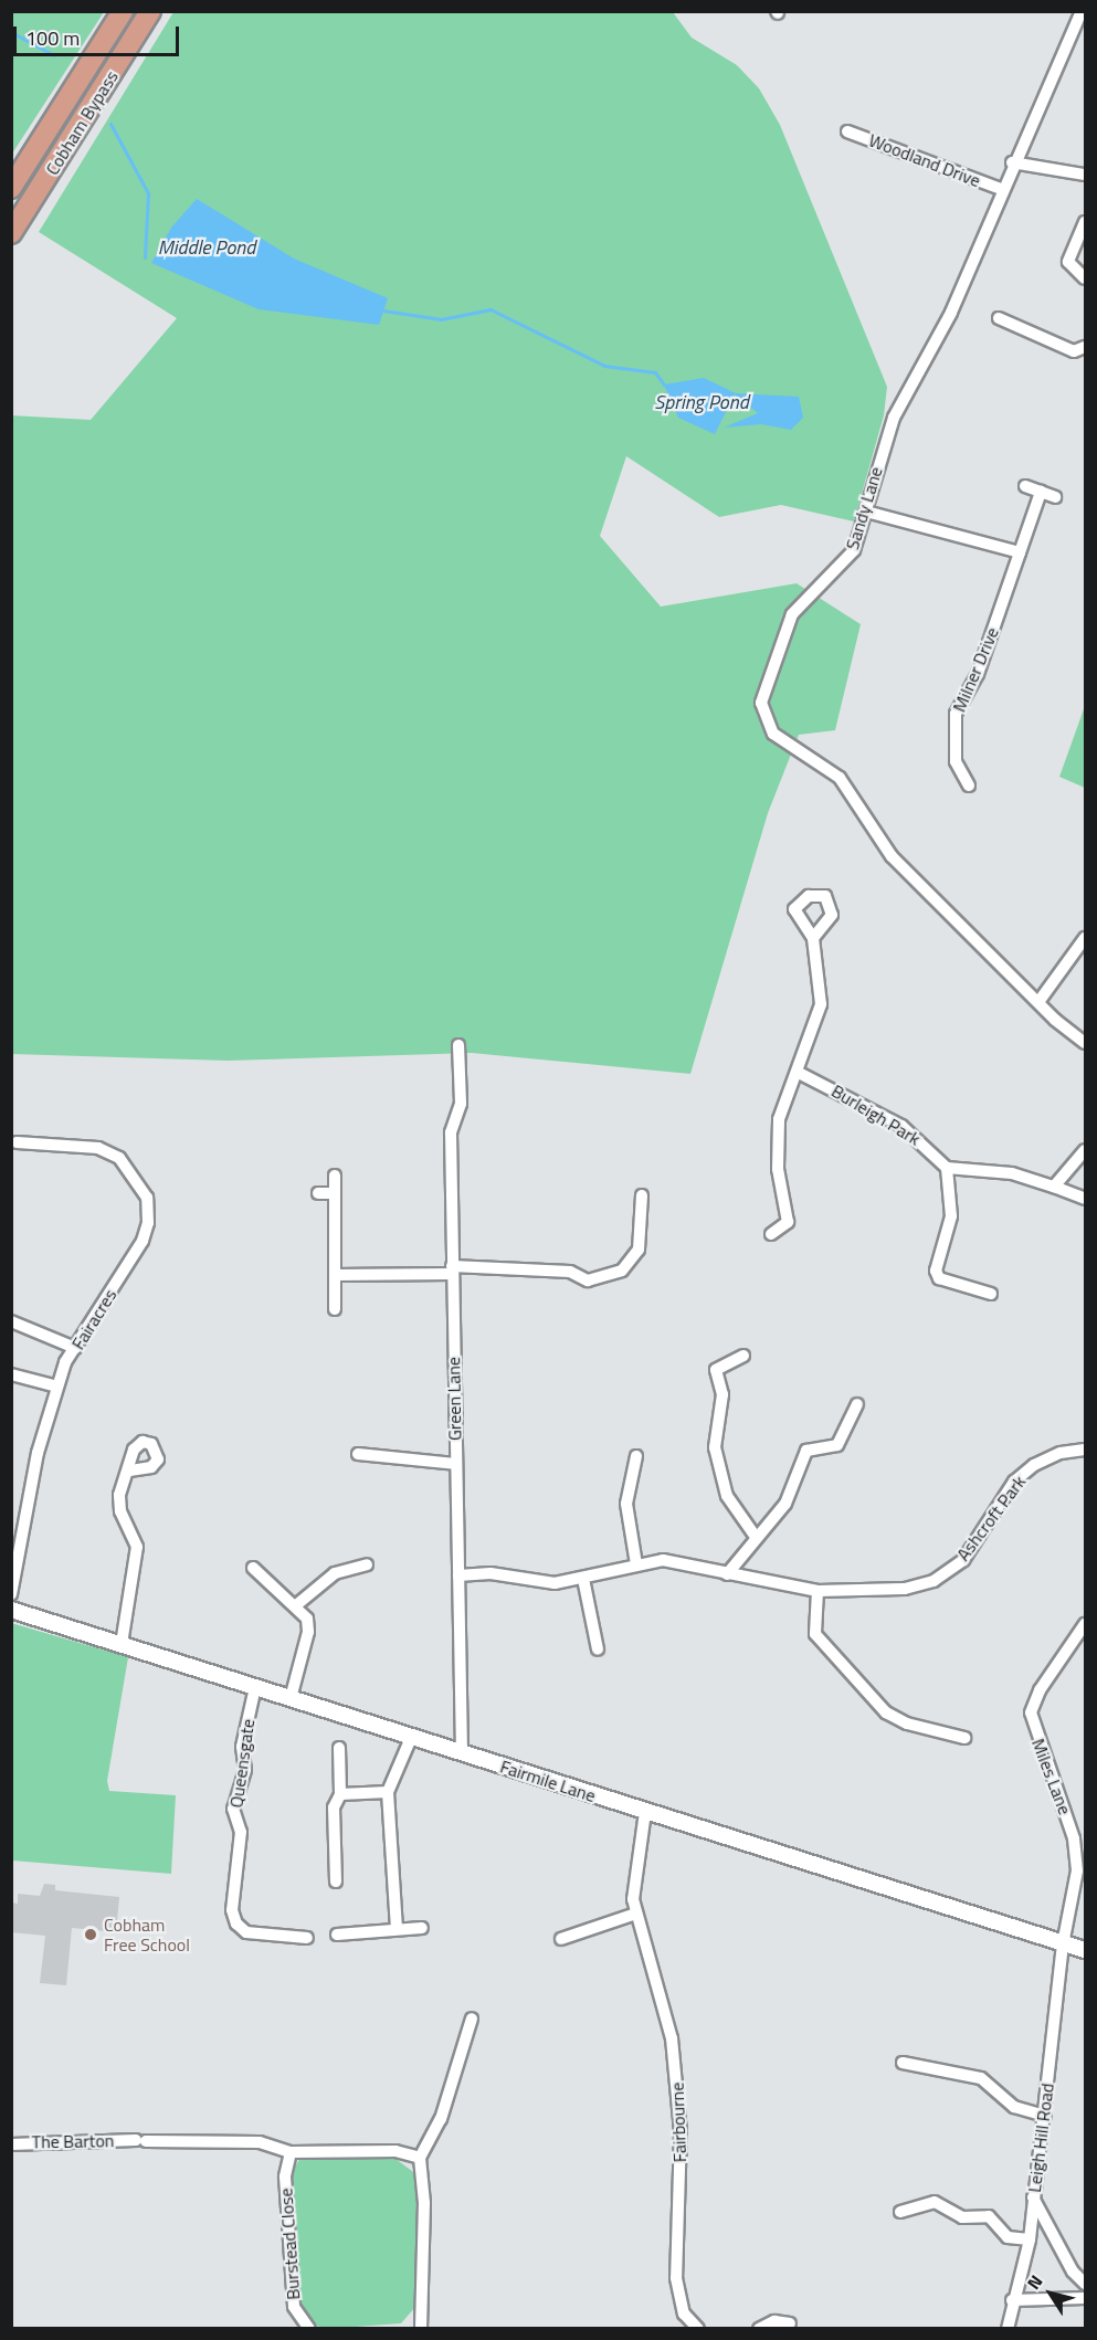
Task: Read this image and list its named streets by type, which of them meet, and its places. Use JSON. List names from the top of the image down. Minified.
{"streets":{"highway":["Cobham Bypass"],"street":["Woodland Drive","Sandy Lane","Milner Drive","Burleigh Park","Fairacres","Green Lane","Ashcroft Park","Queensgate","Miles Lane","Fairmile Lane","Fairbourne","Leigh Hill Road","The Barton","Burstead Close"]},"crossings":[["Woodland Drive","Sandy Lane"],["Green Lane","Ashcroft Park"],["Green Lane","Fairmile Lane"],["Queensgate","Fairmile Lane"],["Miles Lane","Fairmile Lane"],["Miles Lane","Leigh Hill Road"],["Fairmile Lane","Fairbourne"],["Fairmile Lane","Leigh Hill Road"],["The Barton","Burstead Close"]],"water":["Middle Pond","Spring Pond"],"places":["Cobham Free School"],"scale_bar":"100 m","north":"top left"}
